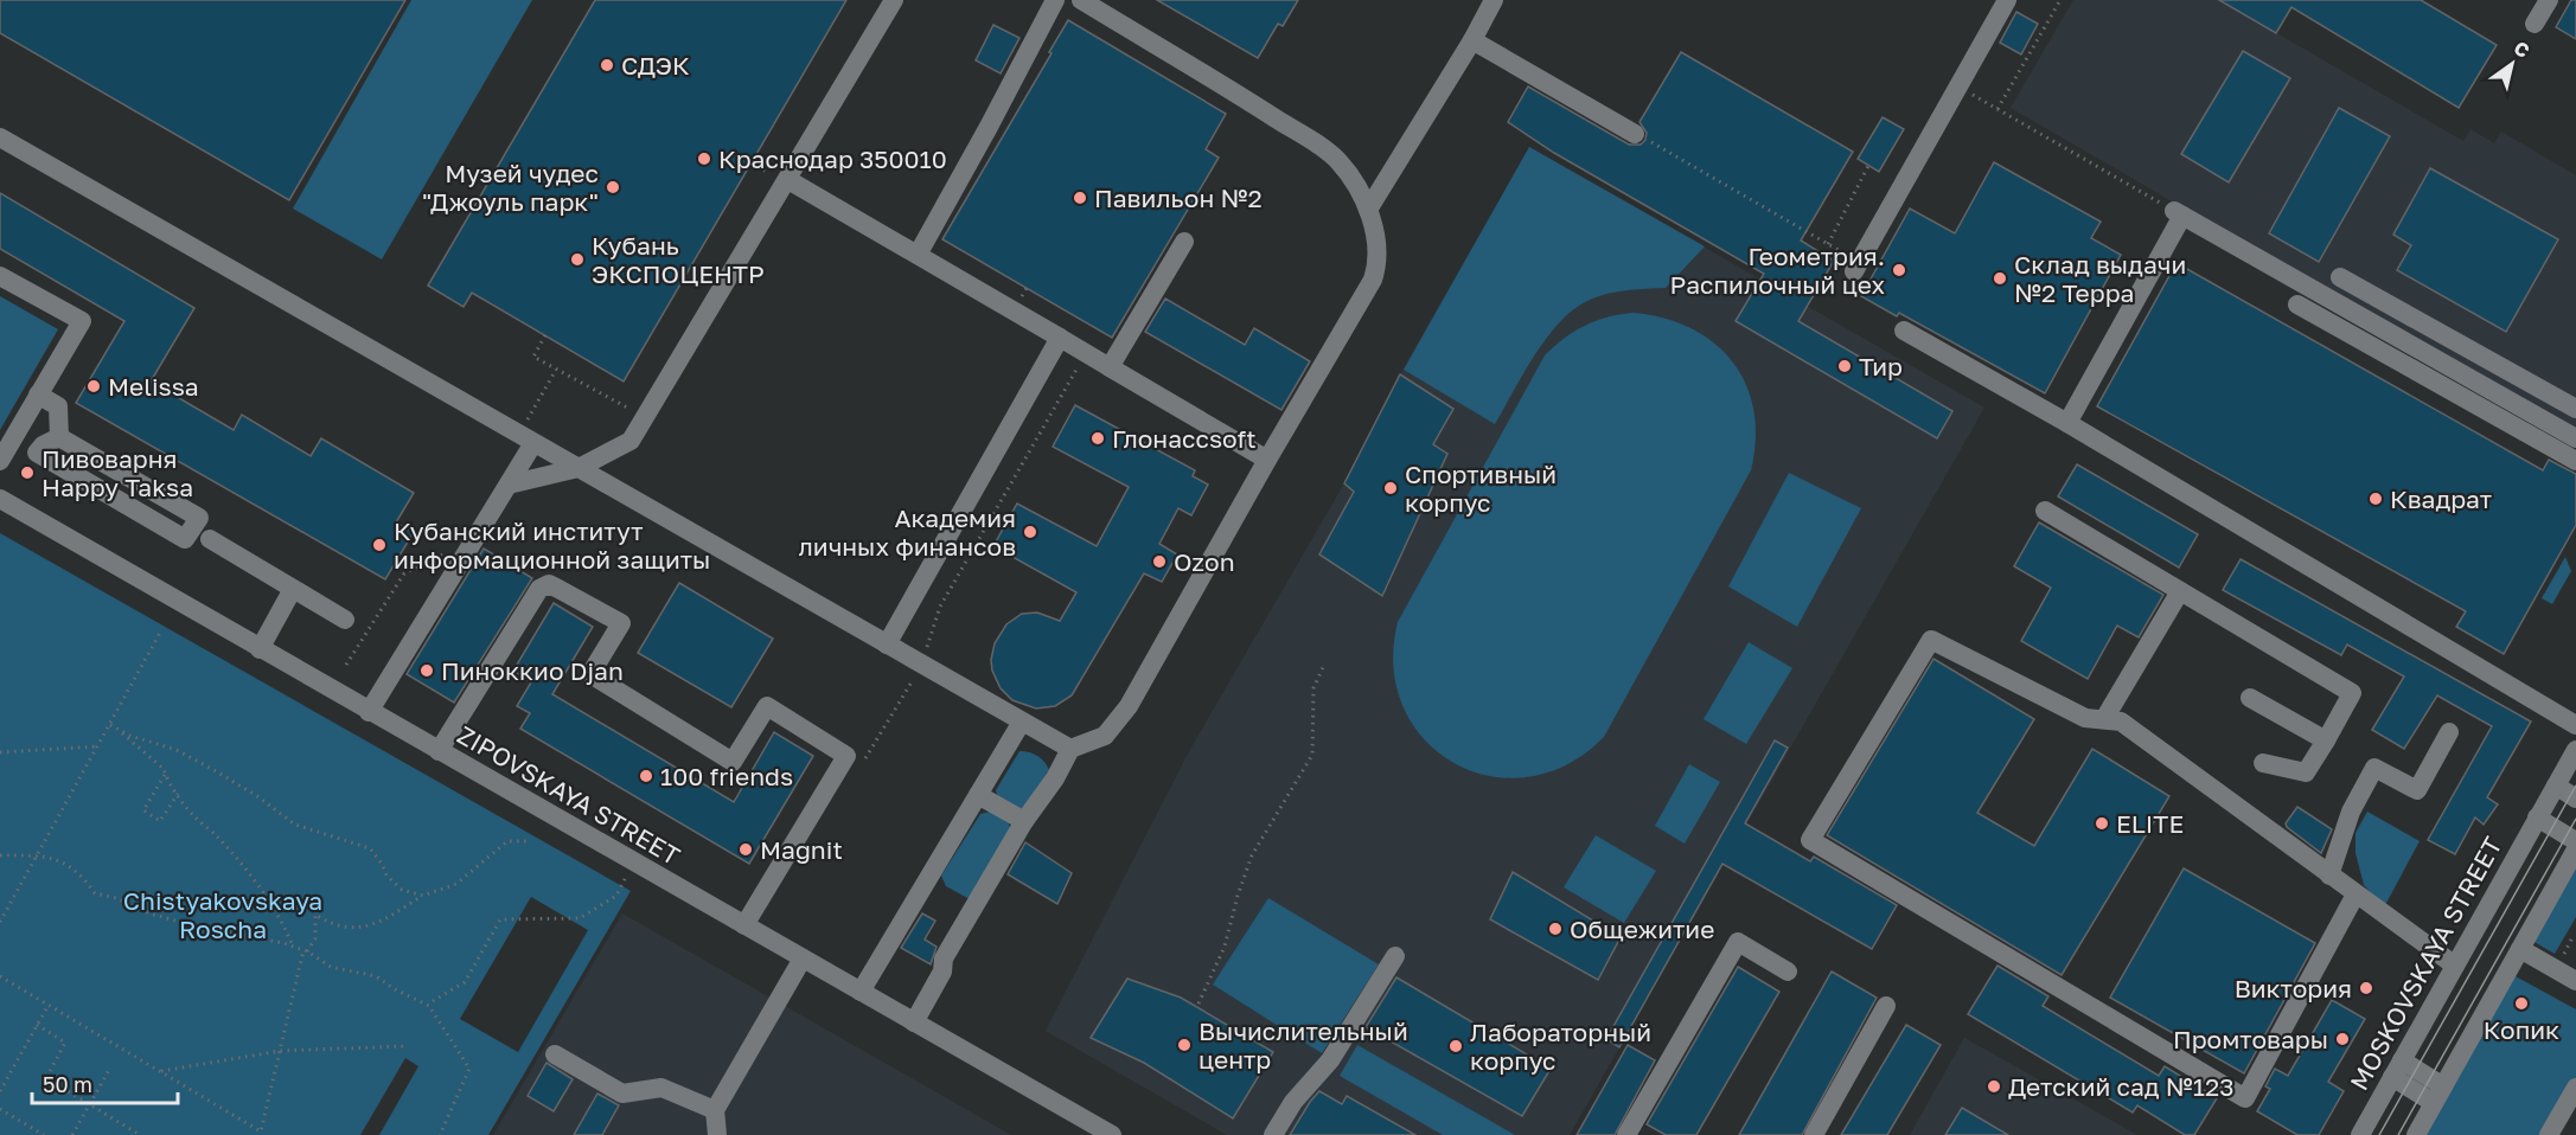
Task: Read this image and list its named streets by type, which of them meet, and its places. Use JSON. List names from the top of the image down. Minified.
{"streets":{"street":["ZIPOVSKAYA STREET","MOSKOVSKAYA STREET"]},"parks":["Chistyakovskaya Roscha"],"places":["СДЭК","Краснодар 350010","Музей чудес \"Джоуль парк\"","Павильон №2","Кубань ЭКСПОЦЕНТР","Геометрия. Распилочный цех","Склад выдачи №2 Терра","Тир","Melissa","Глонассsoft","Пивоварня Happy Taksa","Спортивный корпус","Квадрат","Академия личных финансов","Кубанский институт информационной защиты","Ozon","Пиноккио Djan","100 friends","ELITE","Magnit","Общежитие","Виктория","Копик","Промтовары","Вычислительный центр","Лабораторный корпус","Детский сад №123"],"scale_bar":"50 m","north":"top right"}
